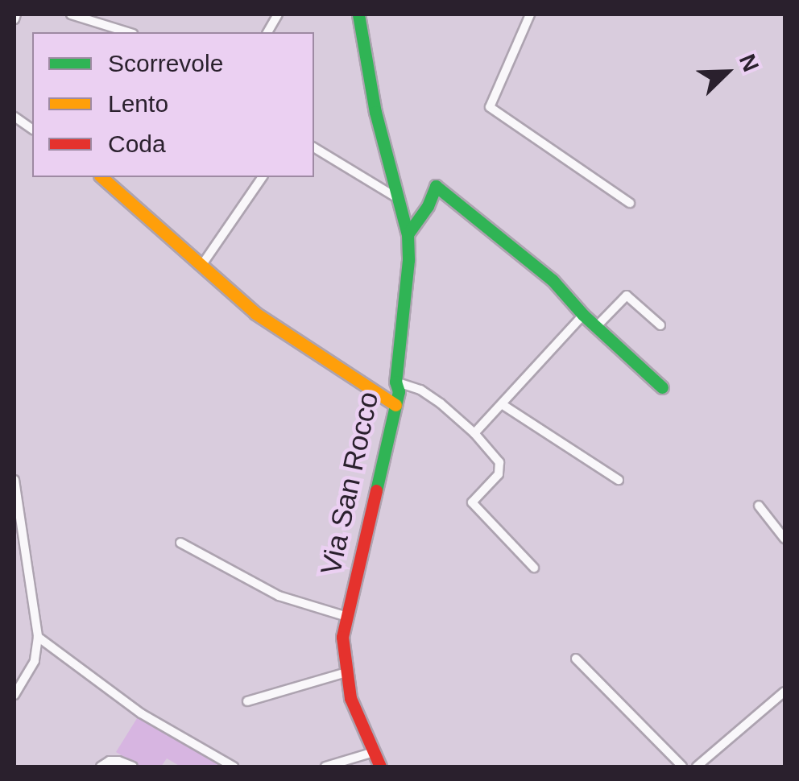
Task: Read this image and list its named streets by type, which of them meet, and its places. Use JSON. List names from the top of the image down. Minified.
{"streets":{"street":["Via San Rocco"]},"legend":["Scorrevole","Lento","Coda"],"north":"top right"}
